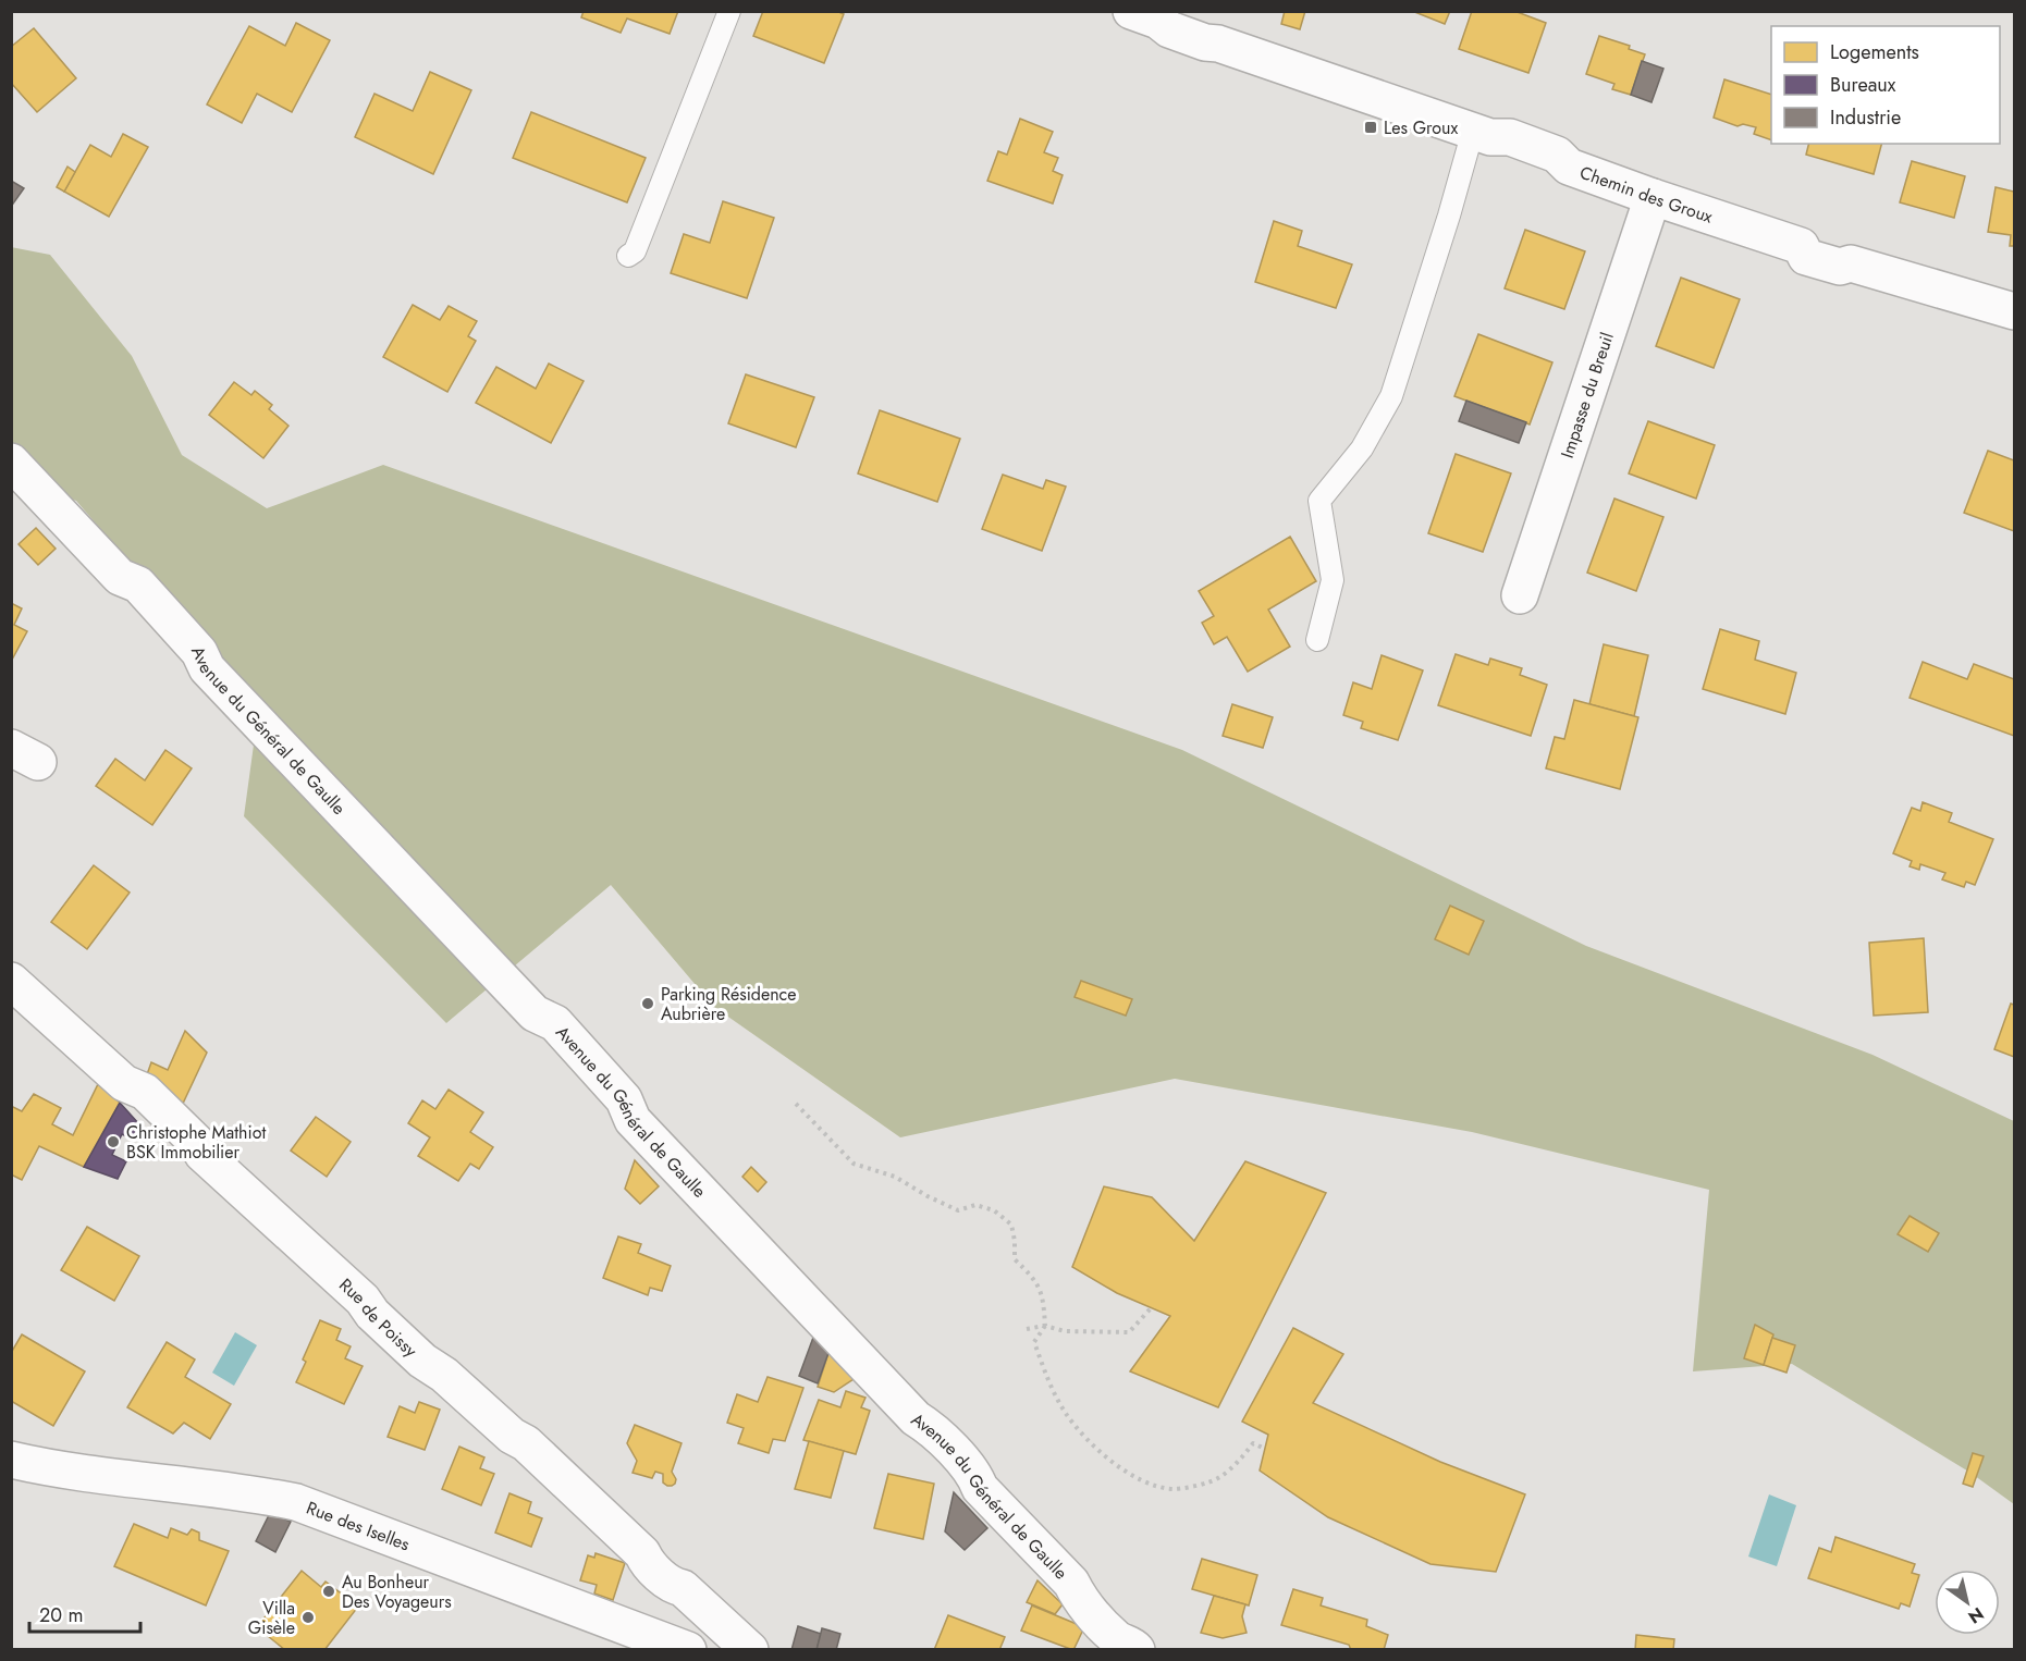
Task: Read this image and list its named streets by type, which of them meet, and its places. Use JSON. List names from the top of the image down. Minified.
{"streets":{"street":["Chemin des Groux","Impasse du Breuil","Avenue du Général de Gaulle","Rue de Poissy","Rue des Iselles"]},"crossings":[["Chemin des Groux","Impasse du Breuil"]],"places":{"transit":["Les Groux"],"other":["Parking Résidence Aubrière","Christophe Mathiot BSK Immobilier","Au Bonheur Des Voyageurs","Villa Gisèle"]},"legend":["Logements","Bureaux","Industrie"],"scale_bar":"20 m","north":"bottom right"}
